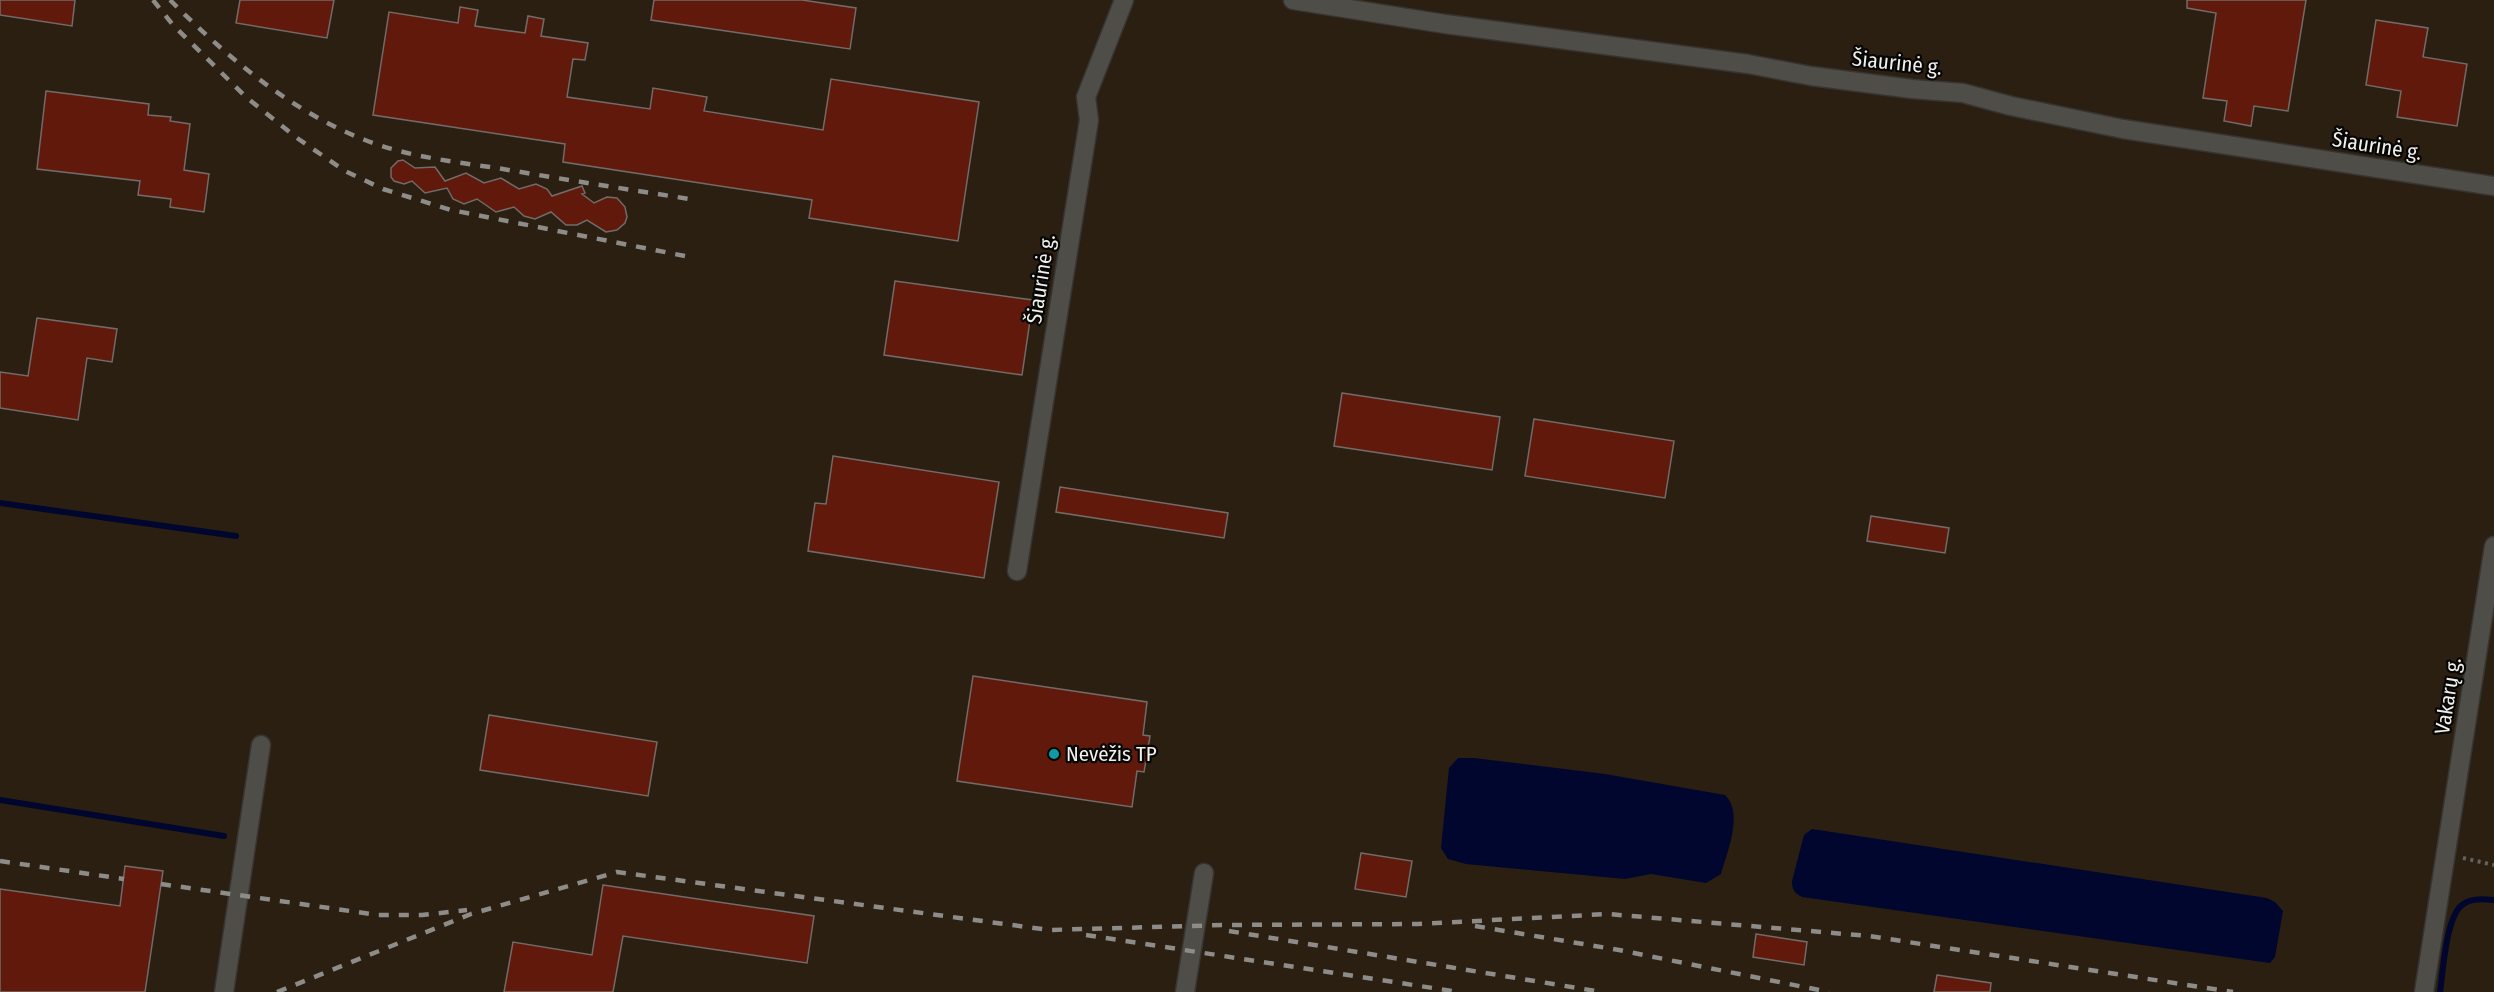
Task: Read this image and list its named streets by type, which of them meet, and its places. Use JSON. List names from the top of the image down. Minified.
{"streets":{"street":["Šiaurinė g.","Vakarų g."]},"places":["Nevėžis TP"]}
